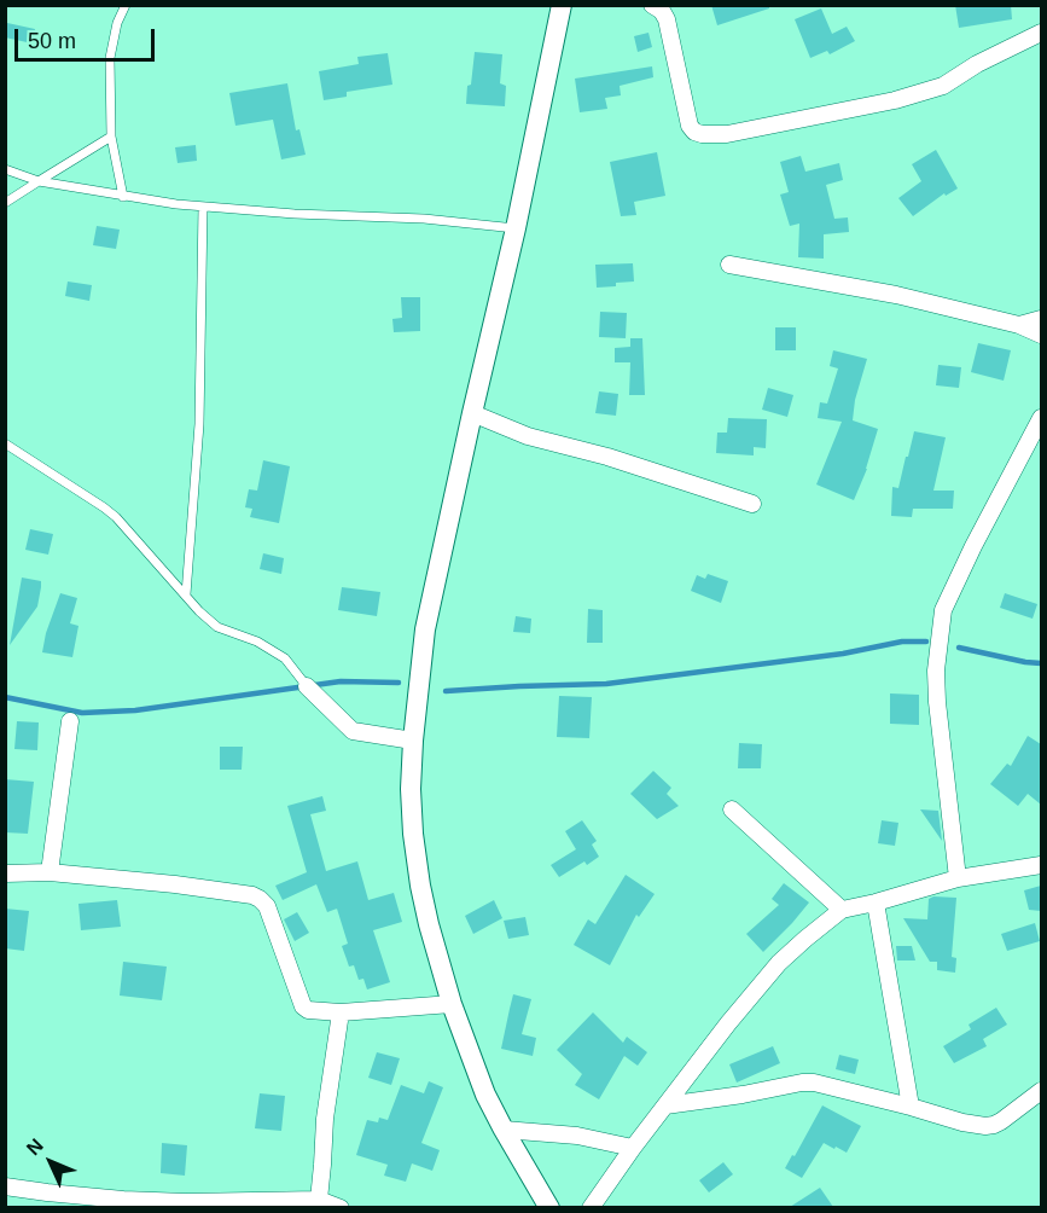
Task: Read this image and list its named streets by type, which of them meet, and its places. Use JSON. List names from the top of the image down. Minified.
{"scale_bar":"50 m","north":"top left"}
